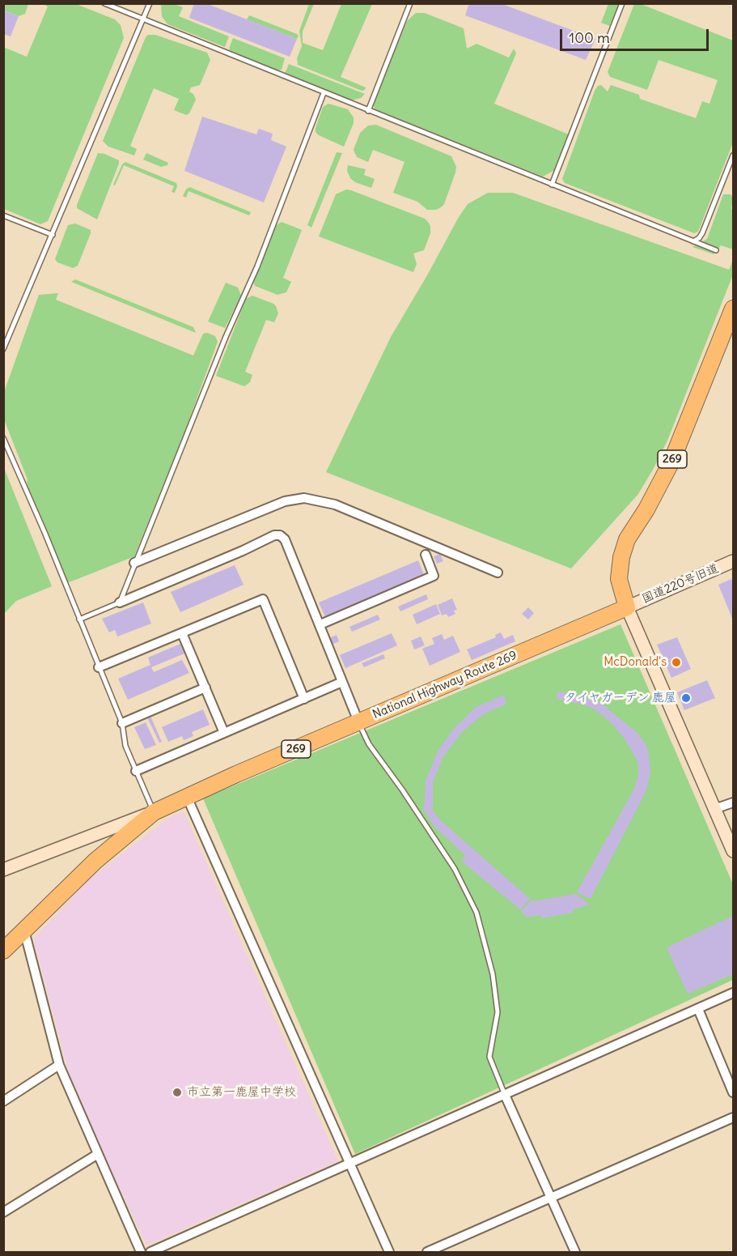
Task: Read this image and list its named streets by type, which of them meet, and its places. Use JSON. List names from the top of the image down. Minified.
{"streets":{"highway":["269","National Highway Route 269"],"street":["国道220号旧道"]},"crossings":[["269","国道220号旧道"],["269","National Highway Route 269"],["国道220号旧道","National Highway Route 269"]],"places":["McDonald's","タイヤガーデン 鹿屋","市立第一鹿屋中学校"],"scale_bar":"100 m"}
